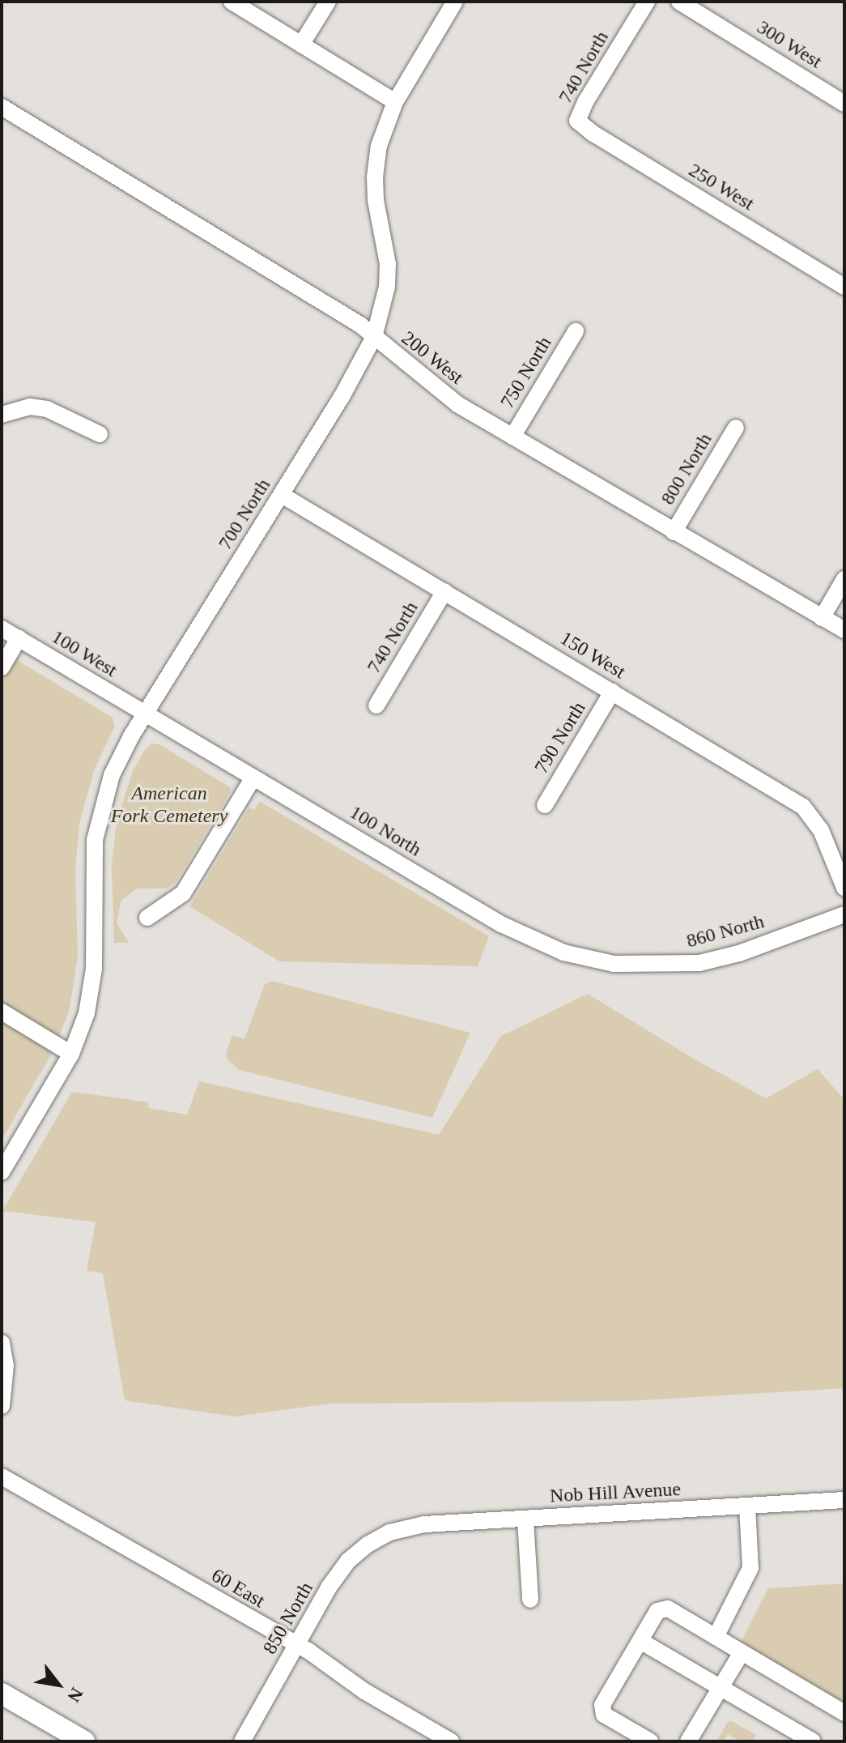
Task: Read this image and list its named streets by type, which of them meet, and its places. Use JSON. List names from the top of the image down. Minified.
{"streets":{"street":["300 West","740 North","250 West","200 West","750 North","800 North","700 North","100 West","150 West","790 North","100 North","860 North","Nob Hill Avenue","60 East","850 North"]},"crossings":[["740 North","250 West"],["740 North","150 West"],["200 West","750 North"],["200 West","800 North"],["200 West","700 North"],["700 North","100 West"],["700 North","150 West"],["700 North","100 North"],["100 West","100 North"],["150 West","790 North"],["100 North","860 North"],["Nob Hill Avenue","850 North"],["60 East","850 North"]],"parks":["American Fork Cemetery"],"north":"bottom right"}
